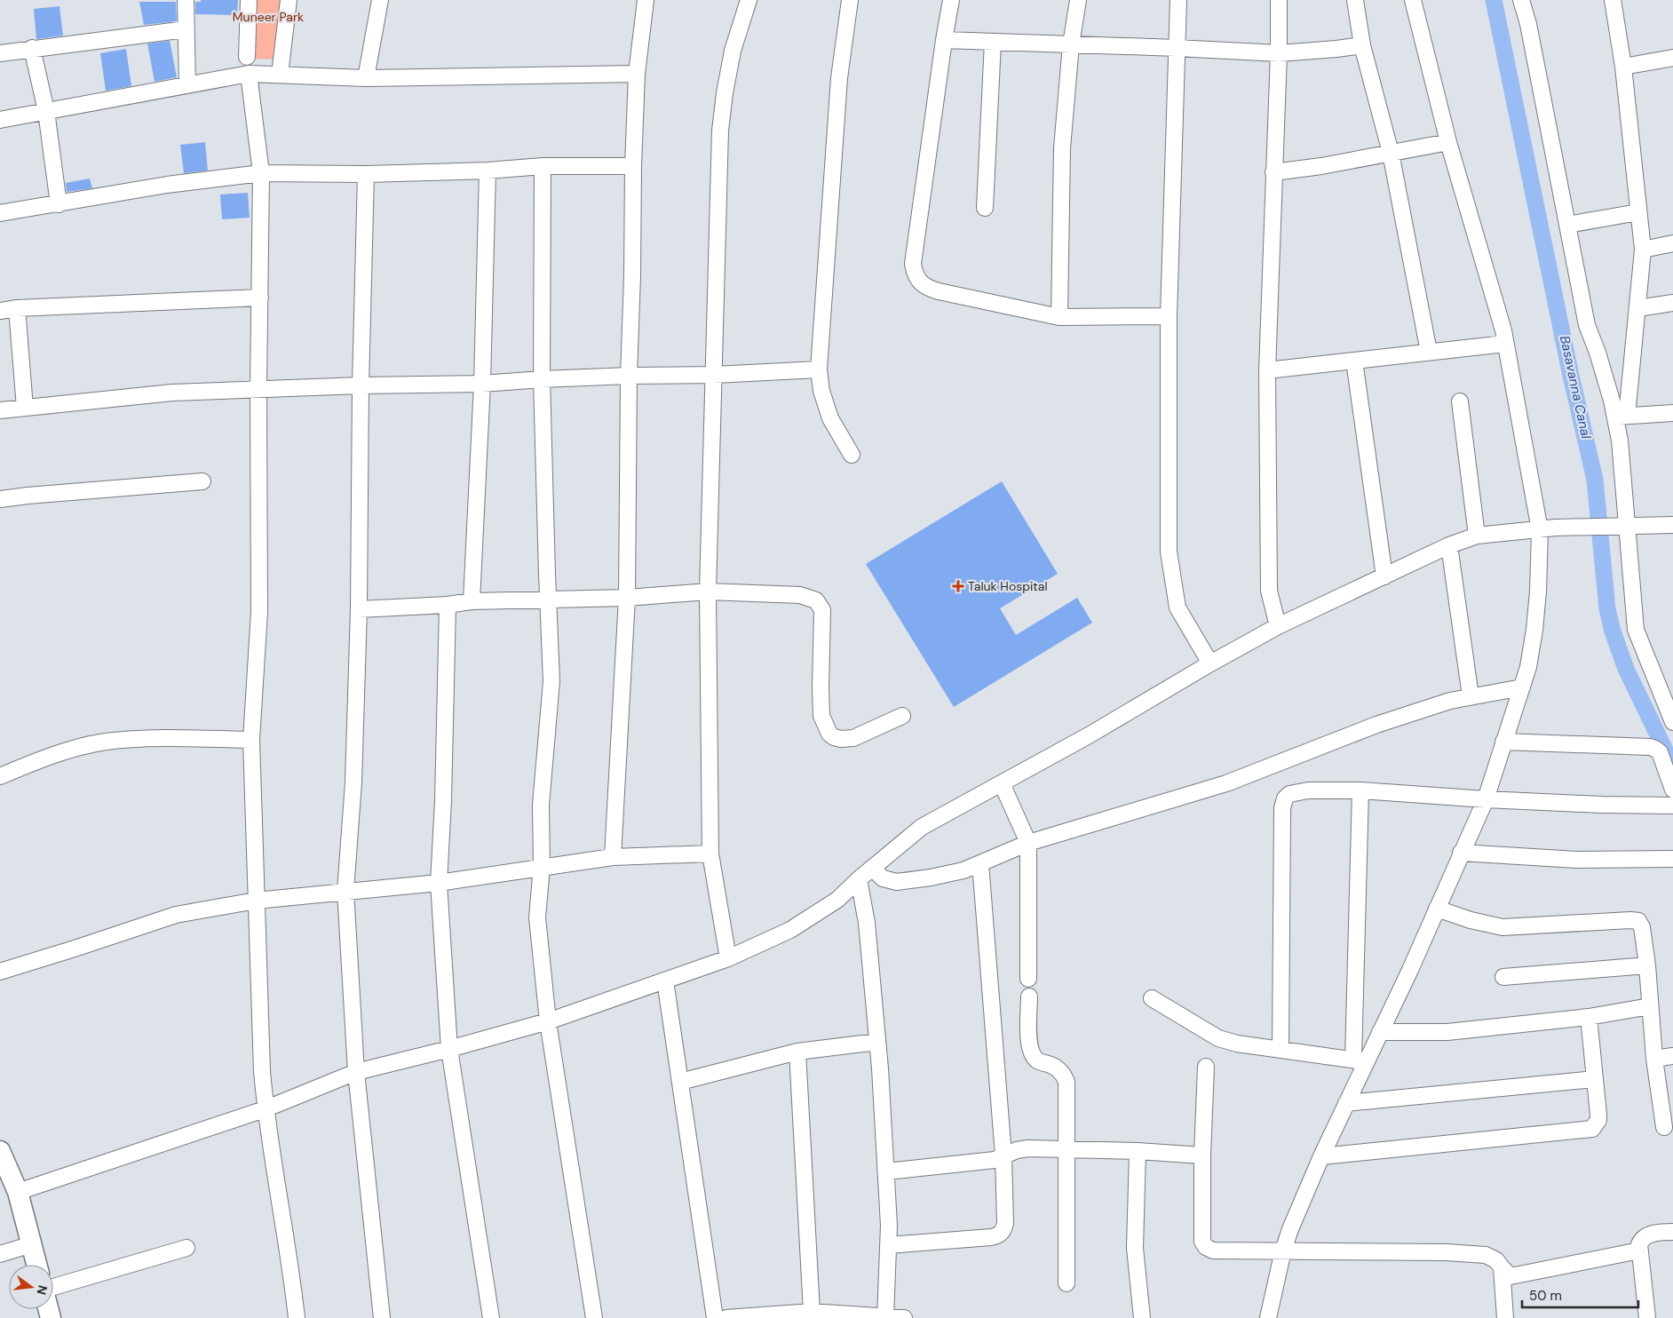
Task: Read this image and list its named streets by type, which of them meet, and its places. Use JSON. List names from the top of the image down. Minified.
{"water":["Basavanna Canal"],"parks":["Muneer Park"],"places":{"health":["Taluk Hospital"]},"scale_bar":"50 m","north":"right"}
